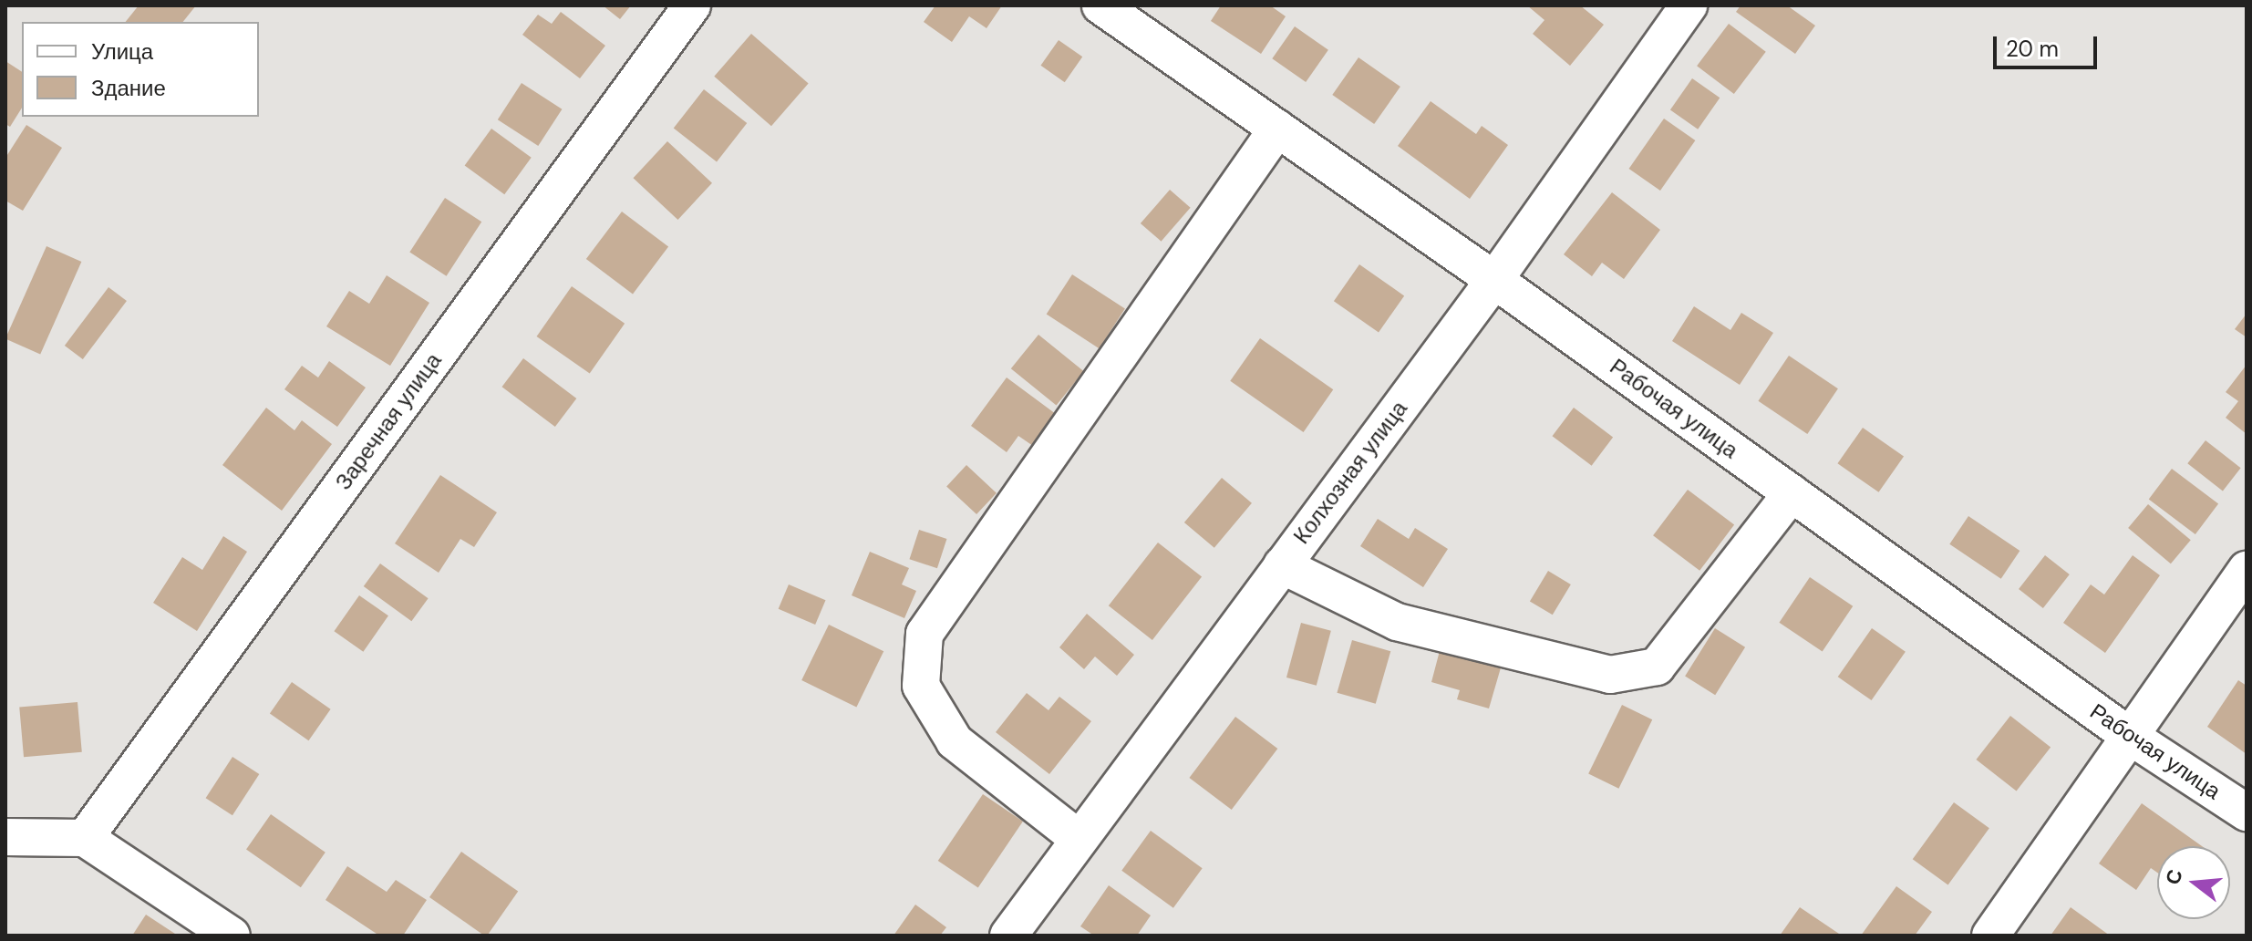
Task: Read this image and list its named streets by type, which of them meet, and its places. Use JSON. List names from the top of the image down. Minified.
{"streets":{"street":["Рабочая улица","Заречная улица","Колхозная улица"]},"crossings":[["Рабочая улица","Колхозная улица"]],"legend":["Улица","Здание"],"scale_bar":"20 m","north":"left"}
